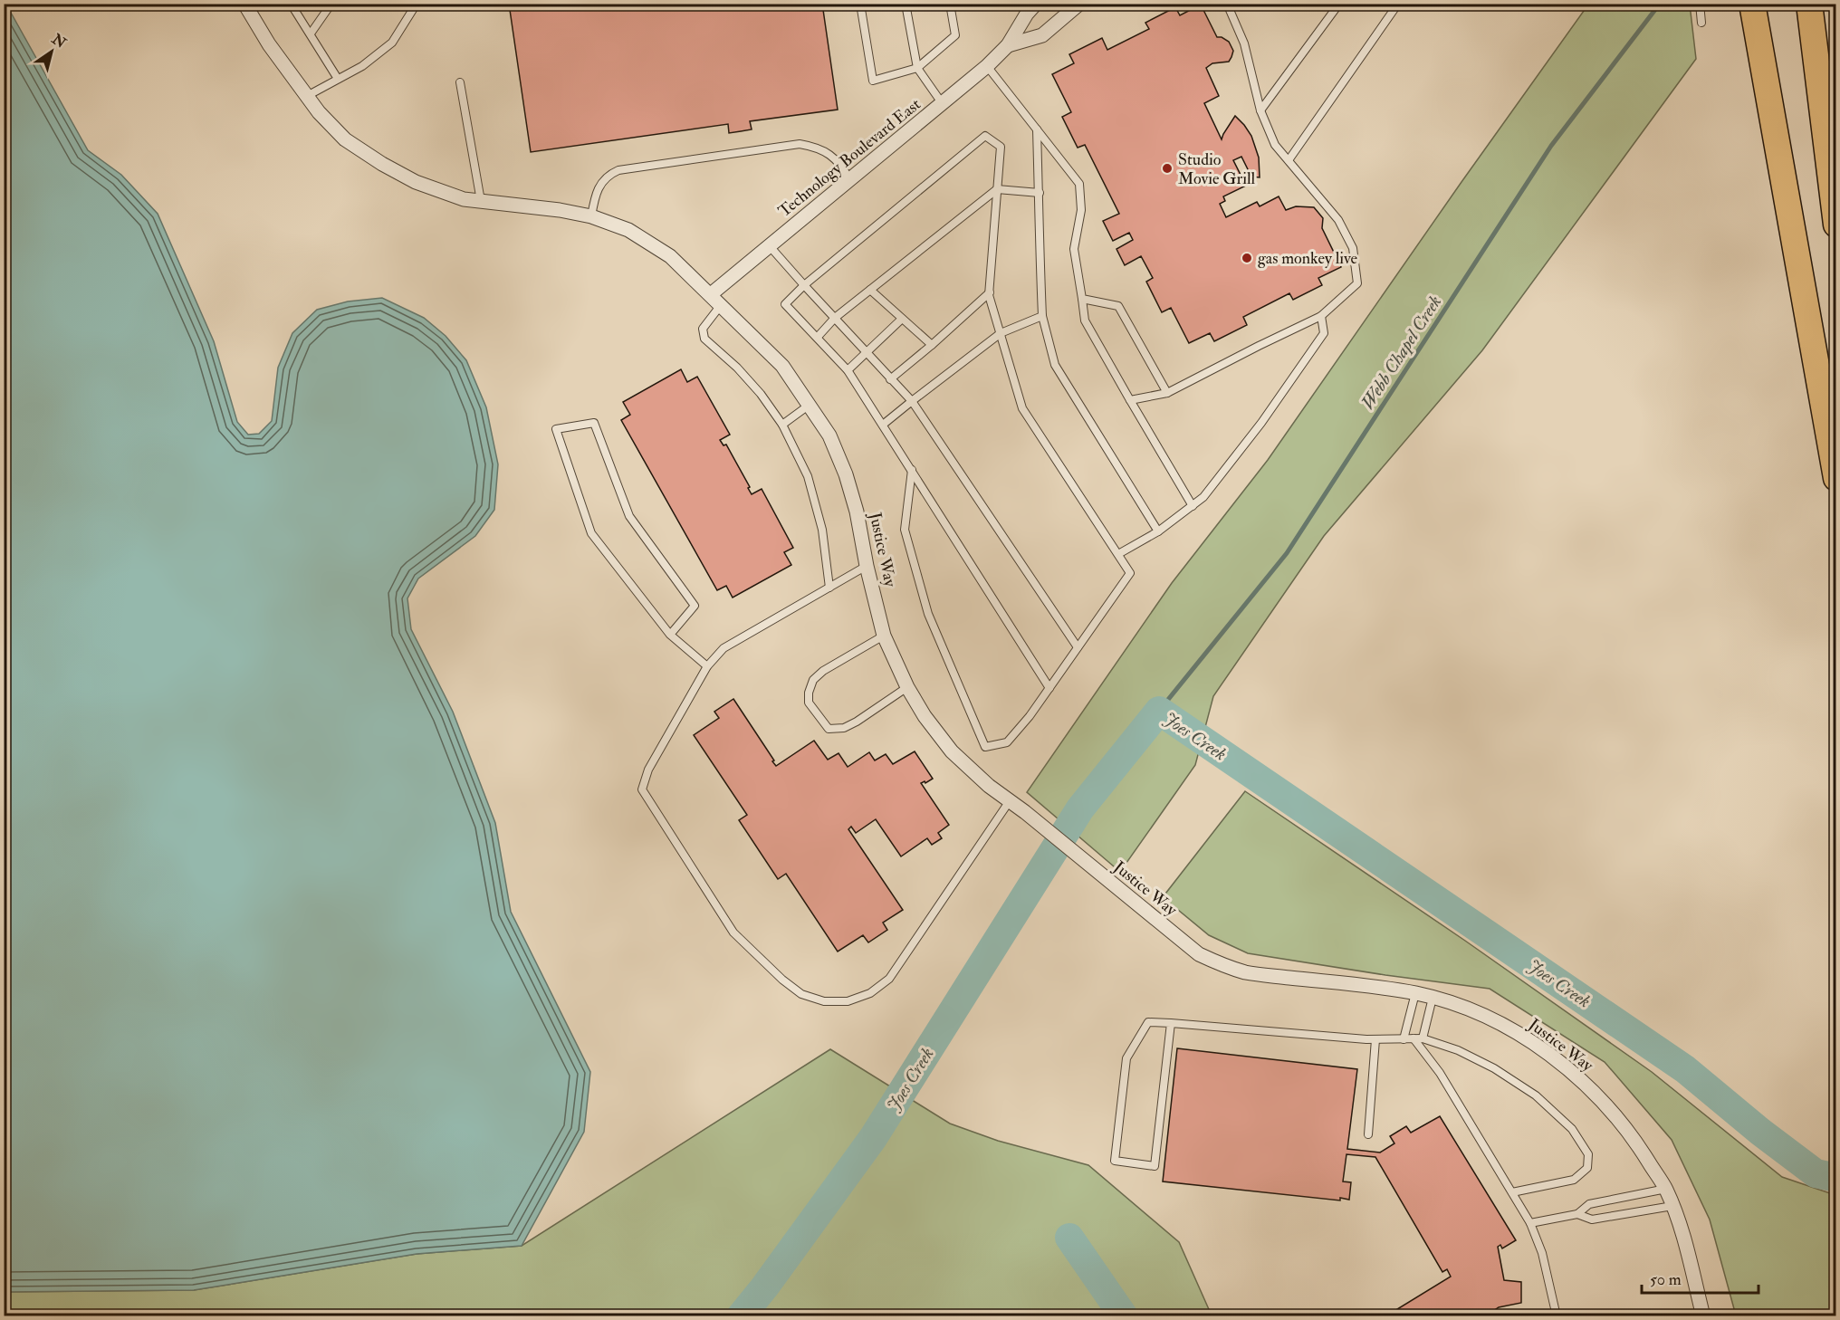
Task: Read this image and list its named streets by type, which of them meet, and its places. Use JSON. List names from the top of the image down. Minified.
{"streets":{"street":["Technology Boulevard East","Justice Way"]},"crossings":[["Technology Boulevard East","Justice Way"]],"water":["Webb Chapel Creek","Joes Creek"],"places":["Studio Movie Grill","gas monkey live"],"scale_bar":"50 m","north":"top right"}
